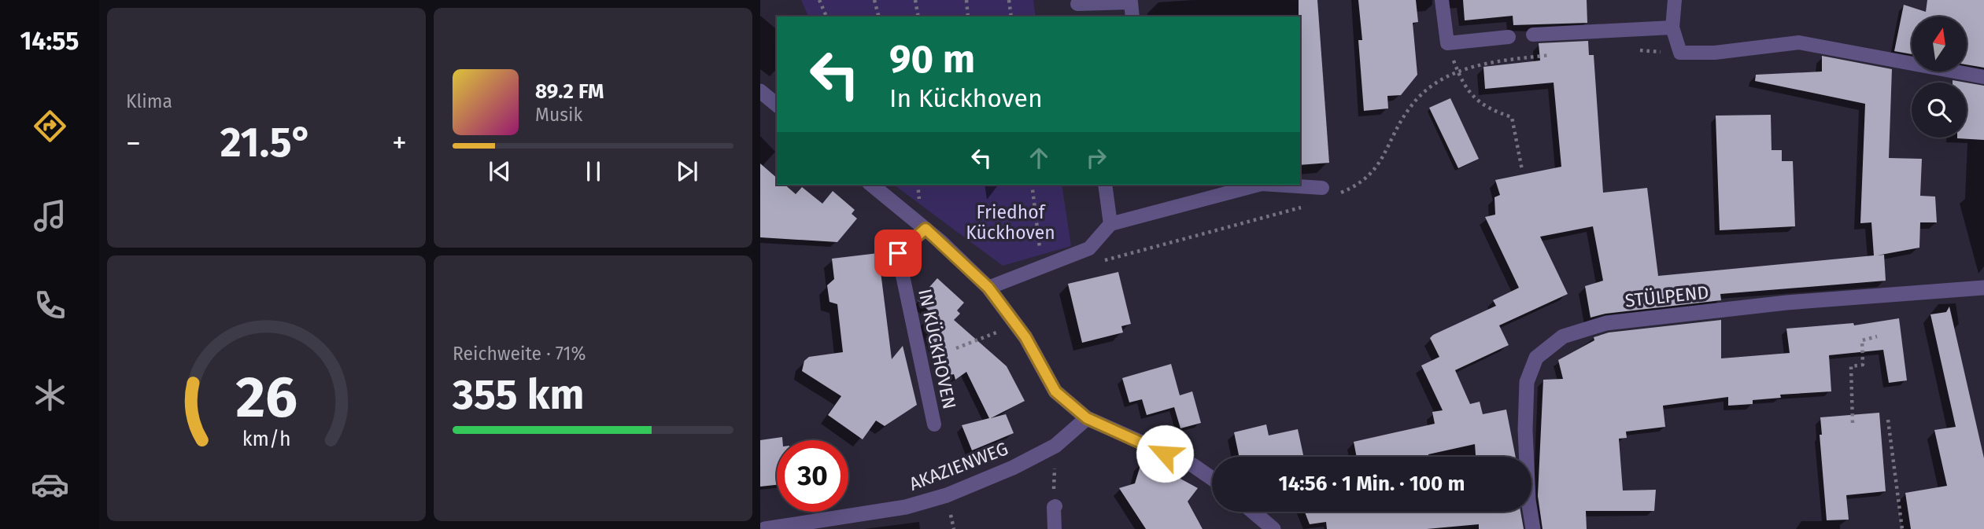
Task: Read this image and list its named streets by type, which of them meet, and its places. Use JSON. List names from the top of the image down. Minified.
{"streets":{"street":["STÜLPEND","AKAZIENWEG"],"lane":["IN KÜCKHOVEN"]},"parks":["Friedhof Kückhoven"],"north":"top","page":{"tabs":"14:55","tile":["Klima",["Reichweite · 71%","355 km"]],"turn":["90 m","In Kückhoven"],"song":["89.2 FM","Musik"],"heat":["−","21.5°","+"],"limit":"30","trip":"14:56 · 1 Min. · 100 m","gauge":["26","km/h"]}}
